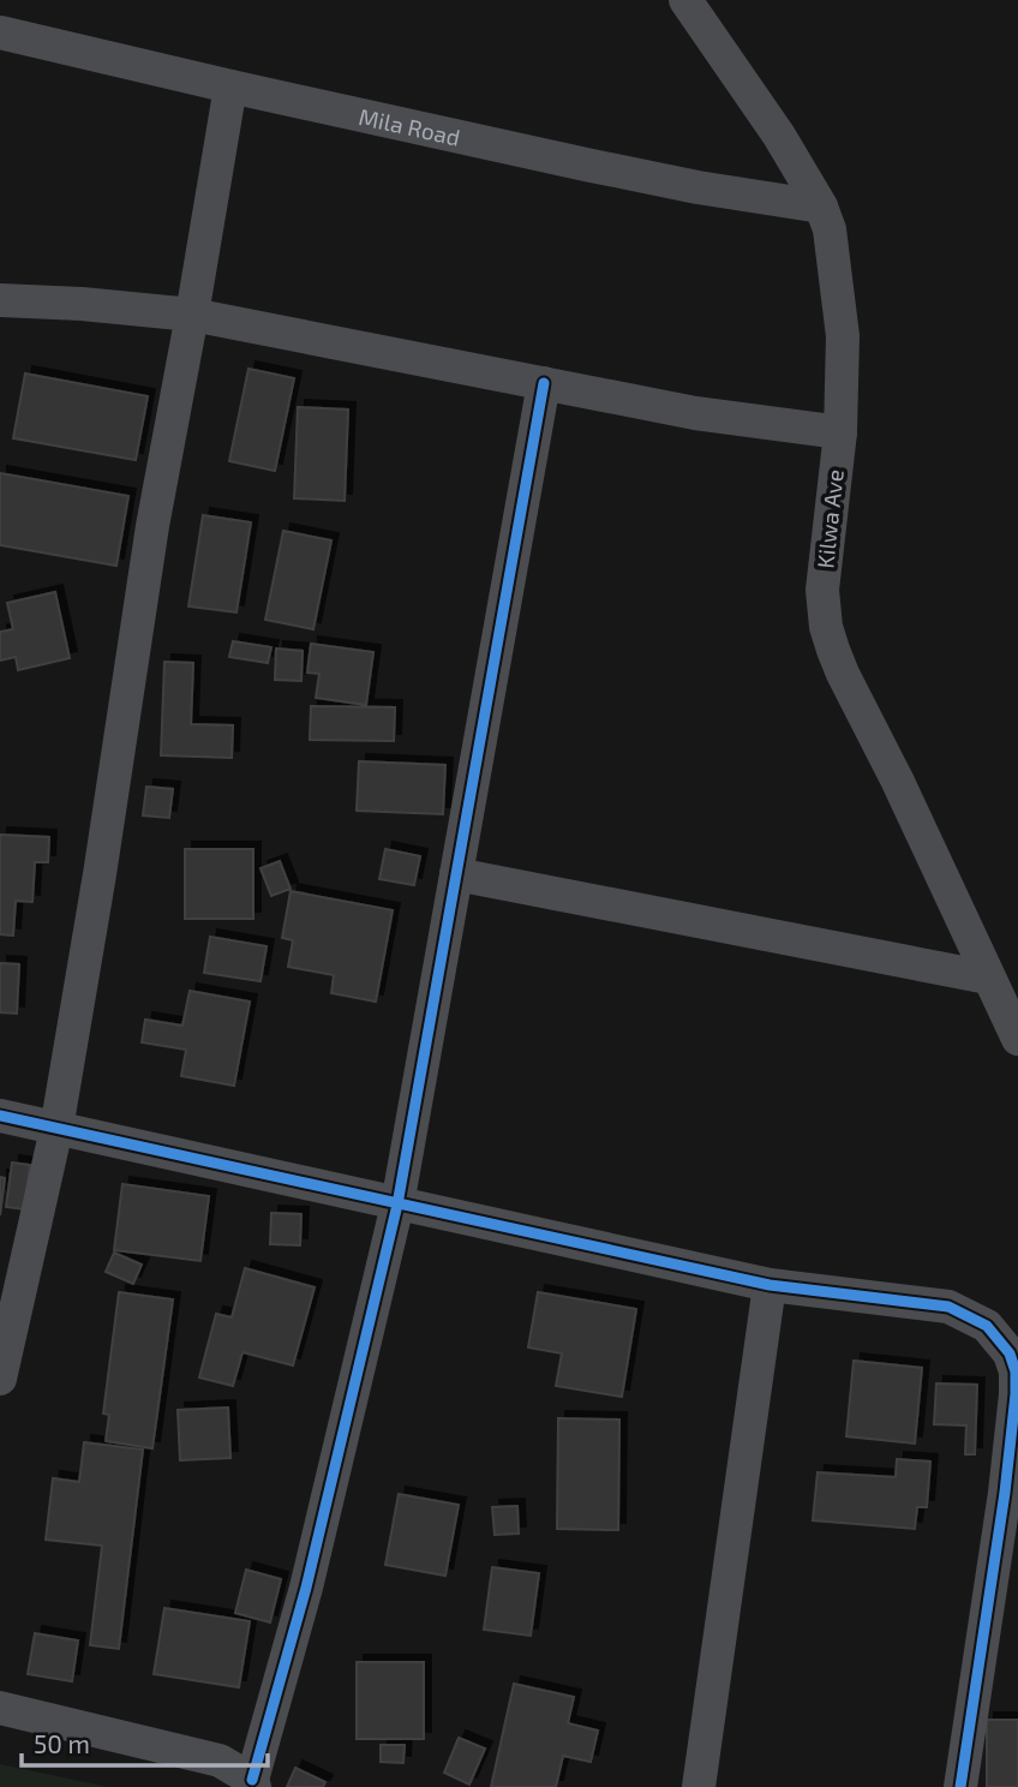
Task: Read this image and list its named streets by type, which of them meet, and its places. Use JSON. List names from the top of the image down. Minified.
{"streets":{"street":["Mila Road","Kilwa Ave"]},"crossings":[["Mila Road","Kilwa Ave"]],"scale_bar":"50 m"}
